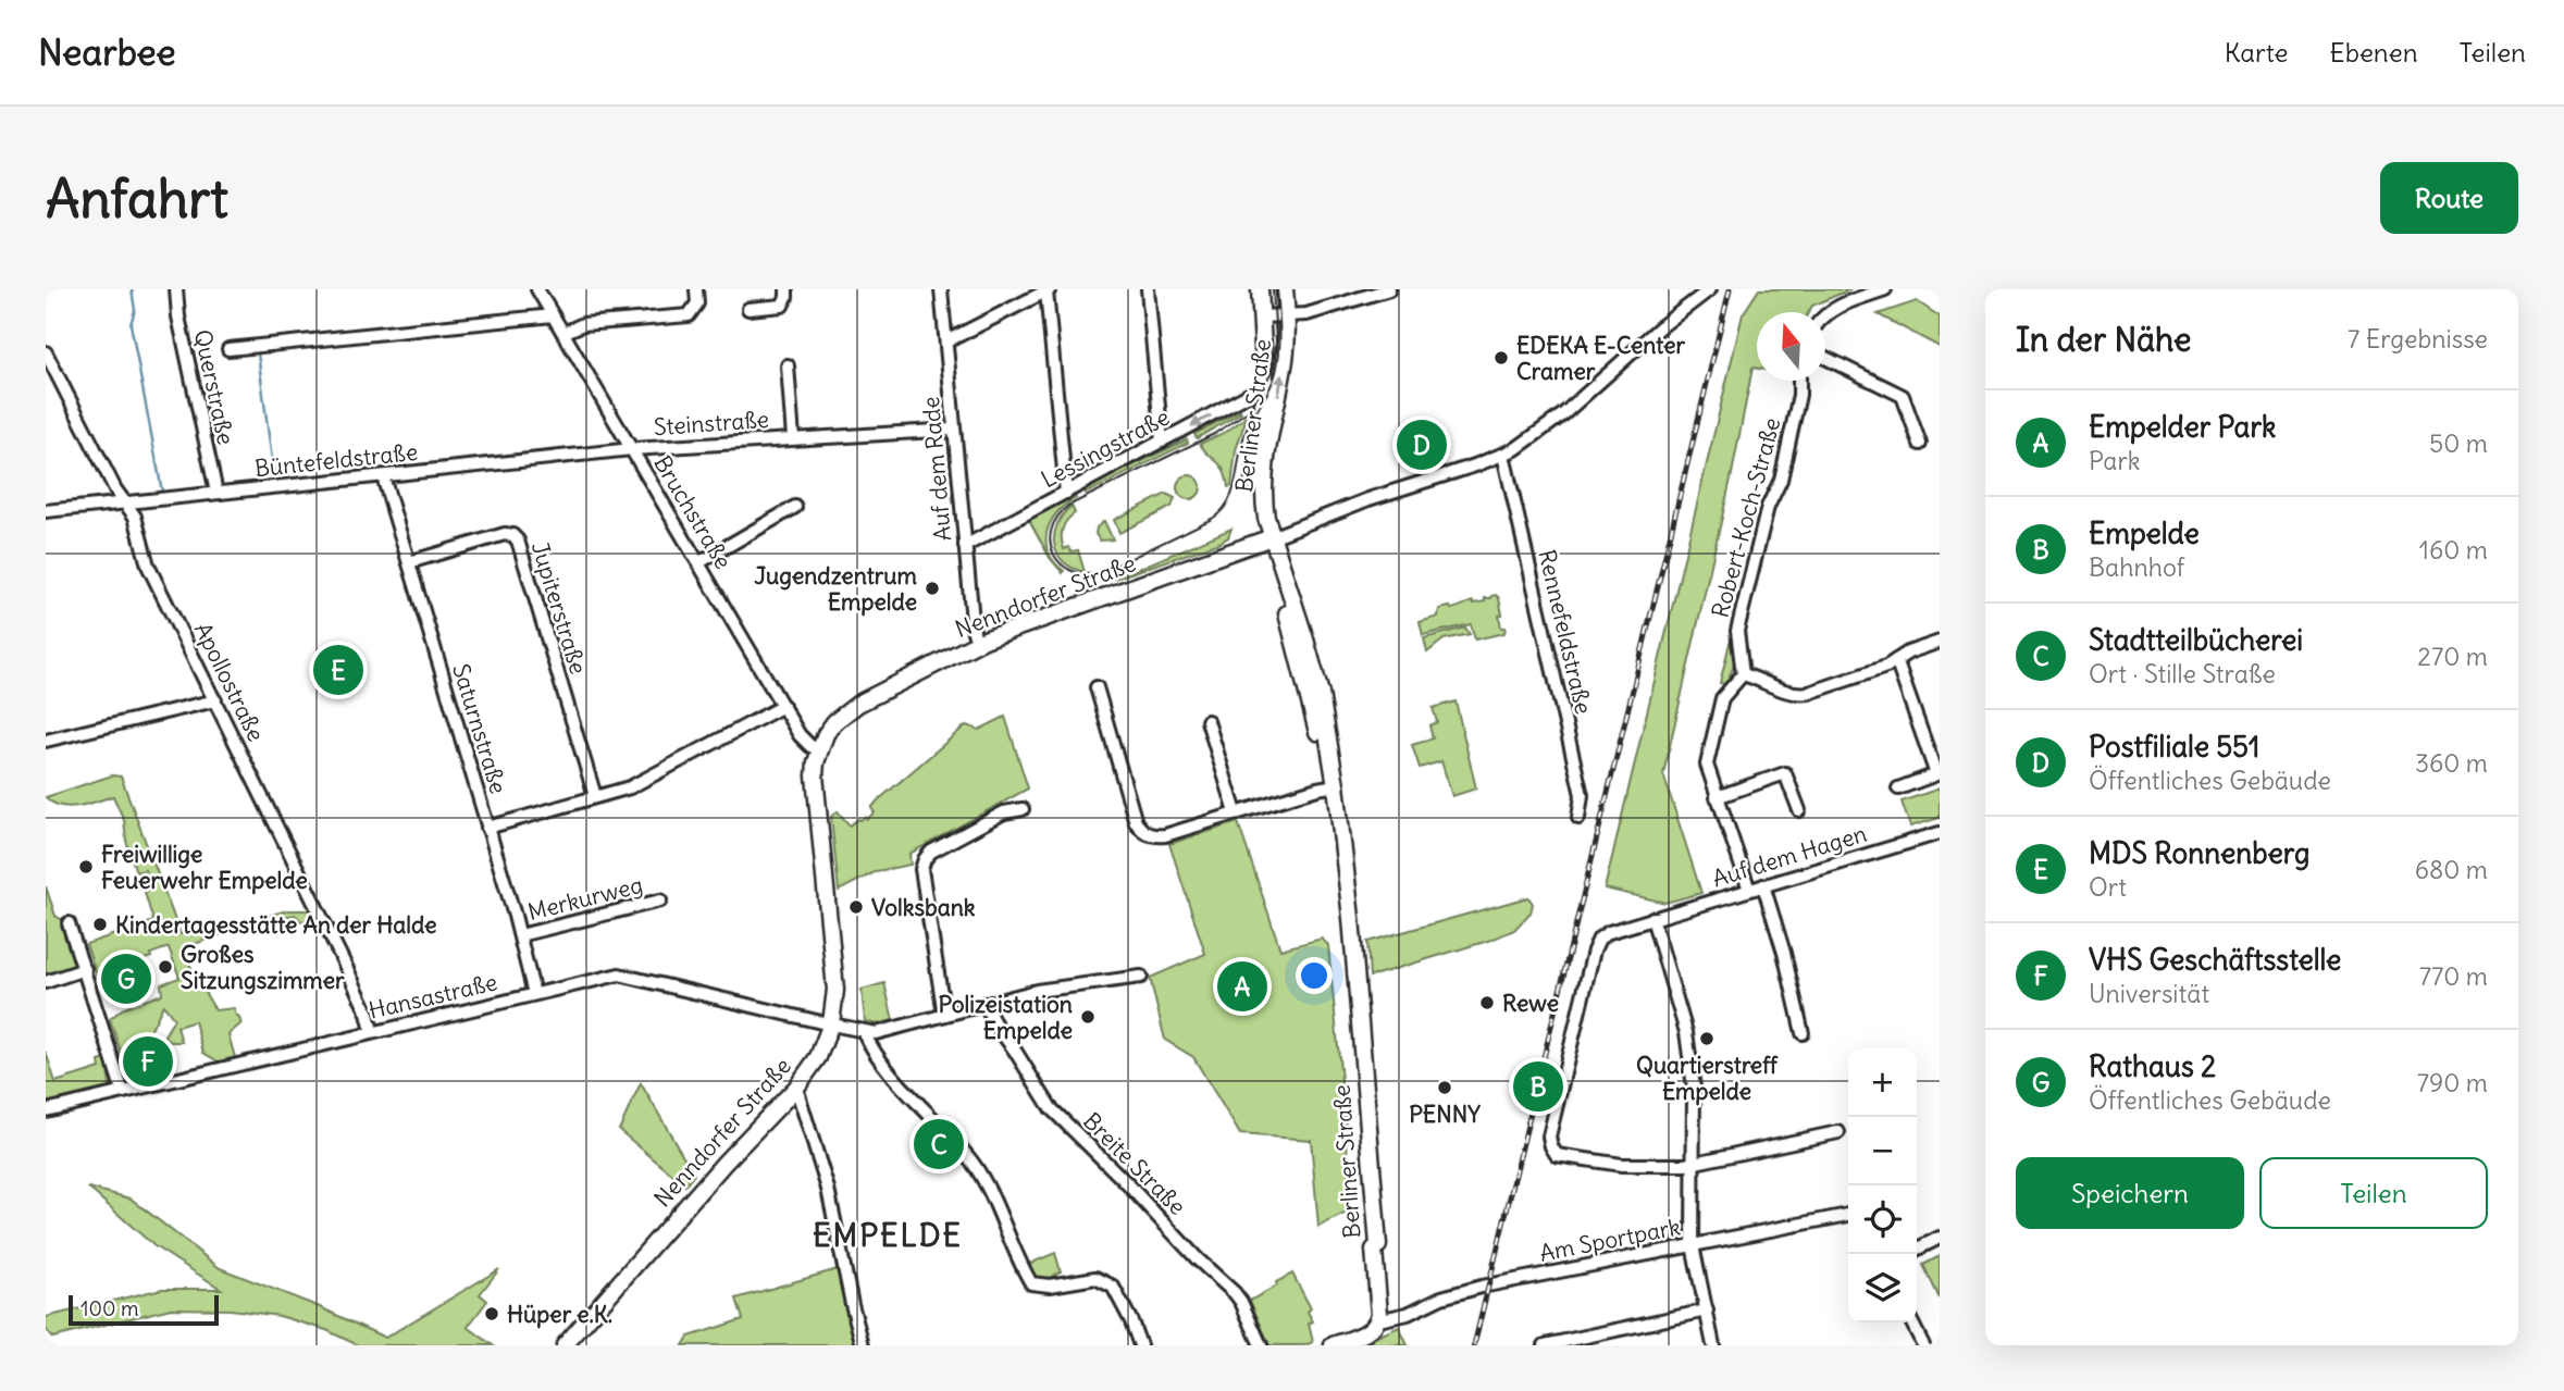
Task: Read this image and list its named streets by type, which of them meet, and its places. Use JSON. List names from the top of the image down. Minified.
{"streets":{"street":["Querstraße","Berliner Straße","Steinstraße","Lessingstraße","Büntefeldstraße","Auf dem Rade","Bruchstraße","Robert-Koch-Straße","Nenndorfer Straße","Jupiterstraße","Rennefeldstraße","Apollostraße","Saturnstraße","Auf dem Hagen","Merkurweg","Hansastraße","Breite Straße","Am Sportpark"]},"crossings":[["Querstraße","Büntefeldstraße"],["Berliner Straße","Lessingstraße"],["Berliner Straße","Nenndorfer Straße"],["Berliner Straße","Am Sportpark"],["Steinstraße","Büntefeldstraße"],["Steinstraße","Auf dem Rade"],["Steinstraße","Bruchstraße"],["Lessingstraße","Auf dem Rade"],["Büntefeldstraße","Bruchstraße"],["Büntefeldstraße","Apollostraße"],["Büntefeldstraße","Saturnstraße"],["Auf dem Rade","Nenndorfer Straße"],["Bruchstraße","Nenndorfer Straße"],["Nenndorfer Straße","Rennefeldstraße"],["Nenndorfer Straße","Hansastraße"],["Jupiterstraße","Saturnstraße"],["Apollostraße","Hansastraße"],["Saturnstraße","Merkurweg"],["Saturnstraße","Hansastraße"]],"districts":["EMPELDE"],"places":["EDEKA E-Center Cramer","Jugendzentrum Empelde","Freiwillige Feuerwehr Empelde","Volksbank","Kindertagesstätte An der Halde","Großes Sitzungszimmer","Rewe","Polizeistation Empelde","Quartierstreff Empelde","PENNY","Hüper e.K."],"scale_bar":"100 m","north":"top","page":{"header":"Nearbee","nav":["Karte","Ebenen","Teilen"],"buttons":["Route",["Speichern","Teilen"]],"title":"Anfahrt","heading":["In der Nähe","7 Ergebnisse"],"list":[{"mark":"A","name":"Empelder Park","note":"Park","value":"50 m"},{"mark":"B","name":"Empelde","note":"Bahnhof","value":"160 m"},{"mark":"C","name":"Stadtteilbücherei","note":"Ort · Stille Straße","value":"270 m"},{"mark":"D","name":"Postfiliale 551","note":"Öffentliches Gebäude","value":"360 m"},{"mark":"E","name":"MDS Ronnenberg","note":"Ort","value":"680 m"},{"mark":"F","name":"VHS Geschäftsstelle","note":"Universität","value":"770 m"},{"mark":"G","name":"Rathaus 2","note":"Öffentliches Gebäude","value":"790 m"}],"pins":["D","E","G","A","F","B","C"],"map_buttons":["+","−"],"scale":"100 m"}}
